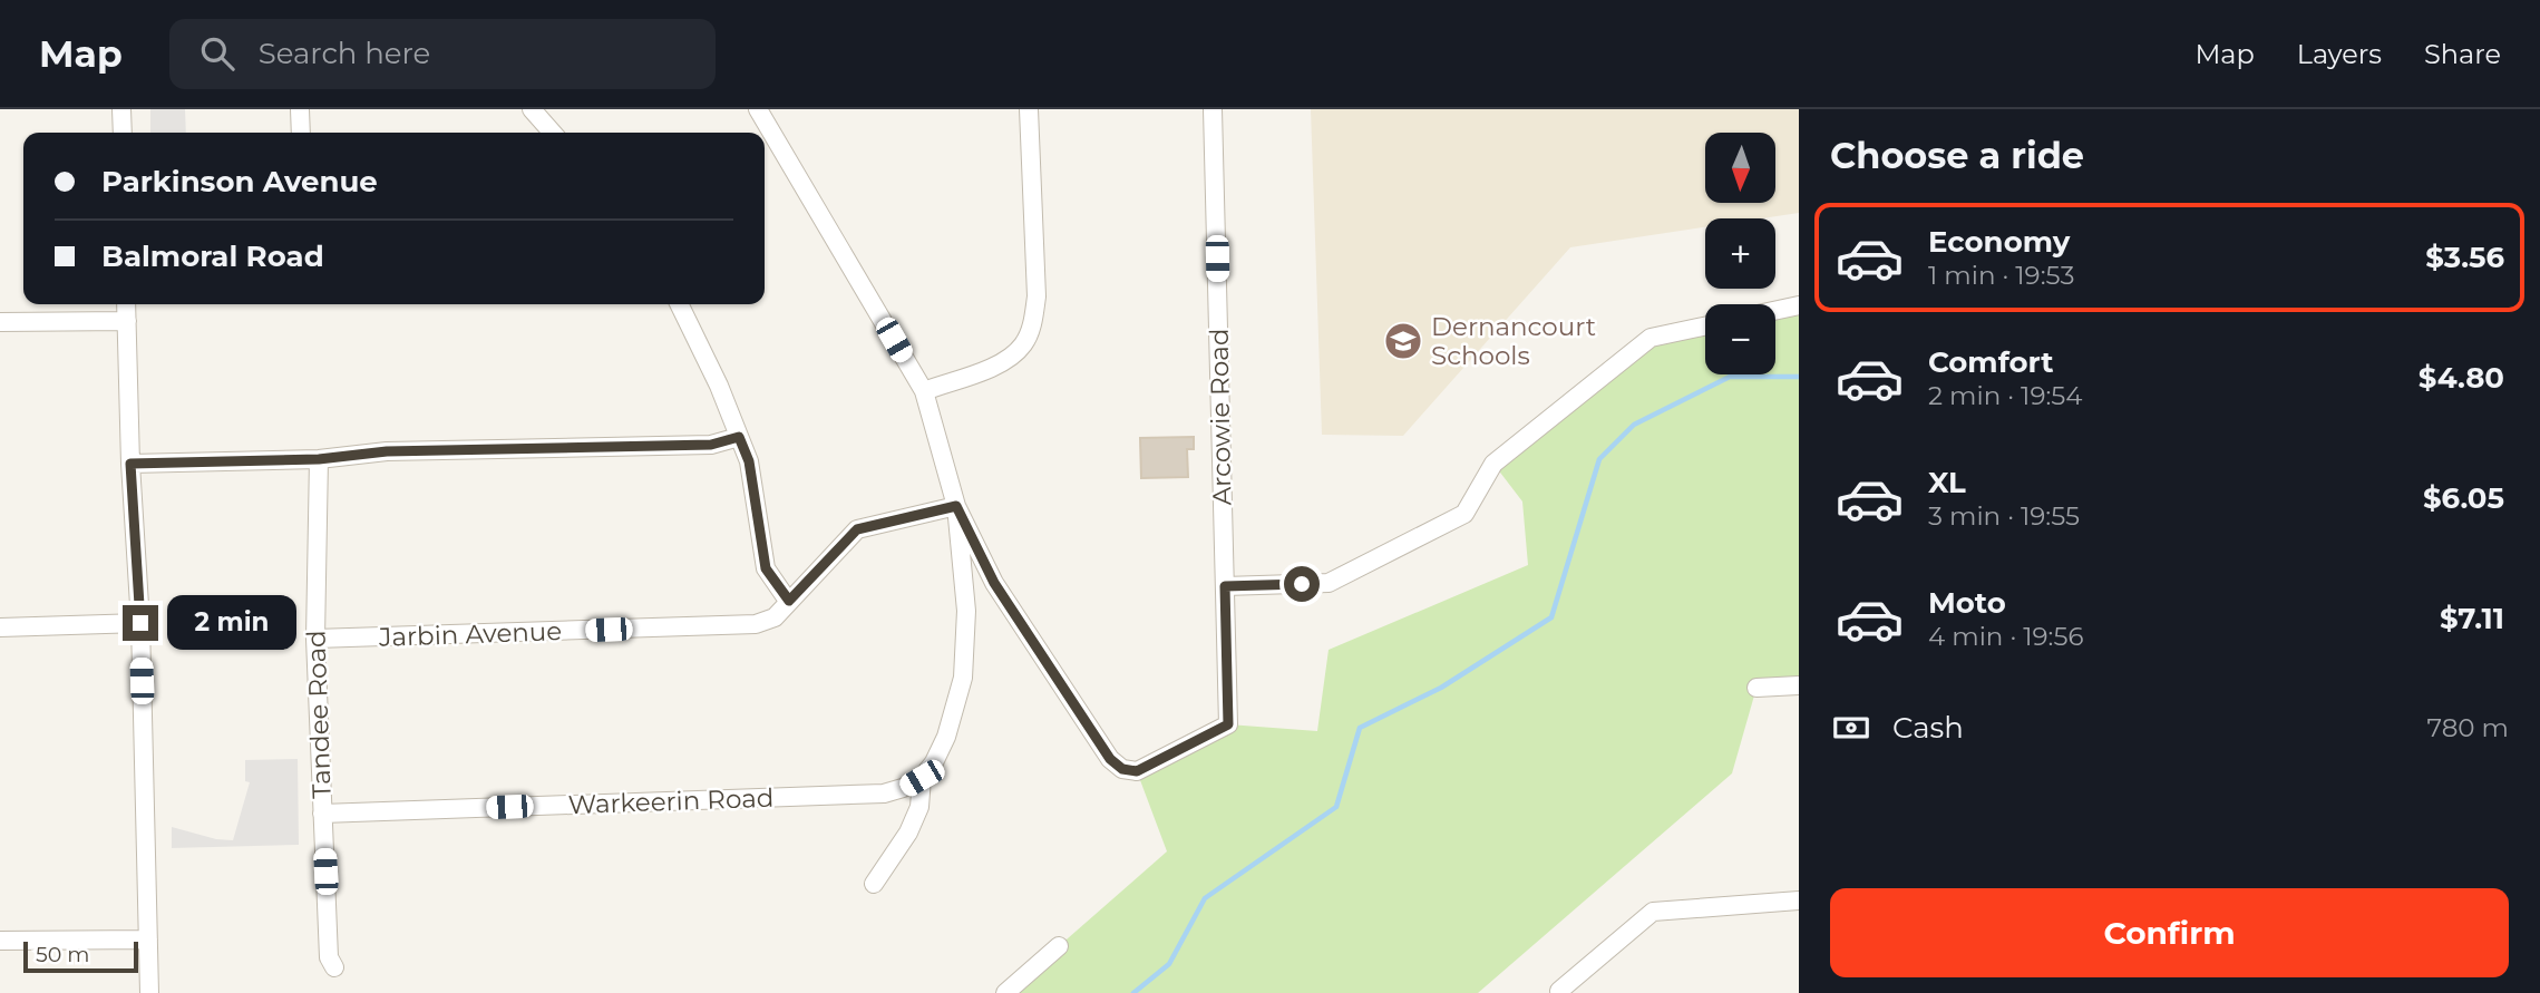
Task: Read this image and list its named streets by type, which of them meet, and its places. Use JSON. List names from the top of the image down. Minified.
{"streets":{"street":["Arcowie Road","Jarbin Avenue","Tandee Road","Warkeerin Road"]},"crossings":[["Arcowie Road","Jarbin Avenue"],["Jarbin Avenue","Tandee Road"],["Tandee Road","Warkeerin Road"]],"places":{"school or university":["Dernancourt Schools"]},"scale_bar":"50 m","north":"bottom","page":{"header":"Map","search":"Search here","nav":["Map","Layers","Share"],"heading":"Choose a ride","map_buttons":["+","−"],"banner":["Parkinson Avenue","Balmoral Road"],"list":[{"name":"Economy","note":"1 min · 19:53","value":"$3.56"},{"name":"Comfort","note":"2 min · 19:54","value":"$4.80"},{"name":"XL","note":"3 min · 19:55","value":"$6.05"},{"name":"Moto","note":"4 min · 19:56","value":"$7.11"}],"bubble":"2 min","pay":["Cash","780 m"],"buttons":"Confirm","scale":"50 m"}}
